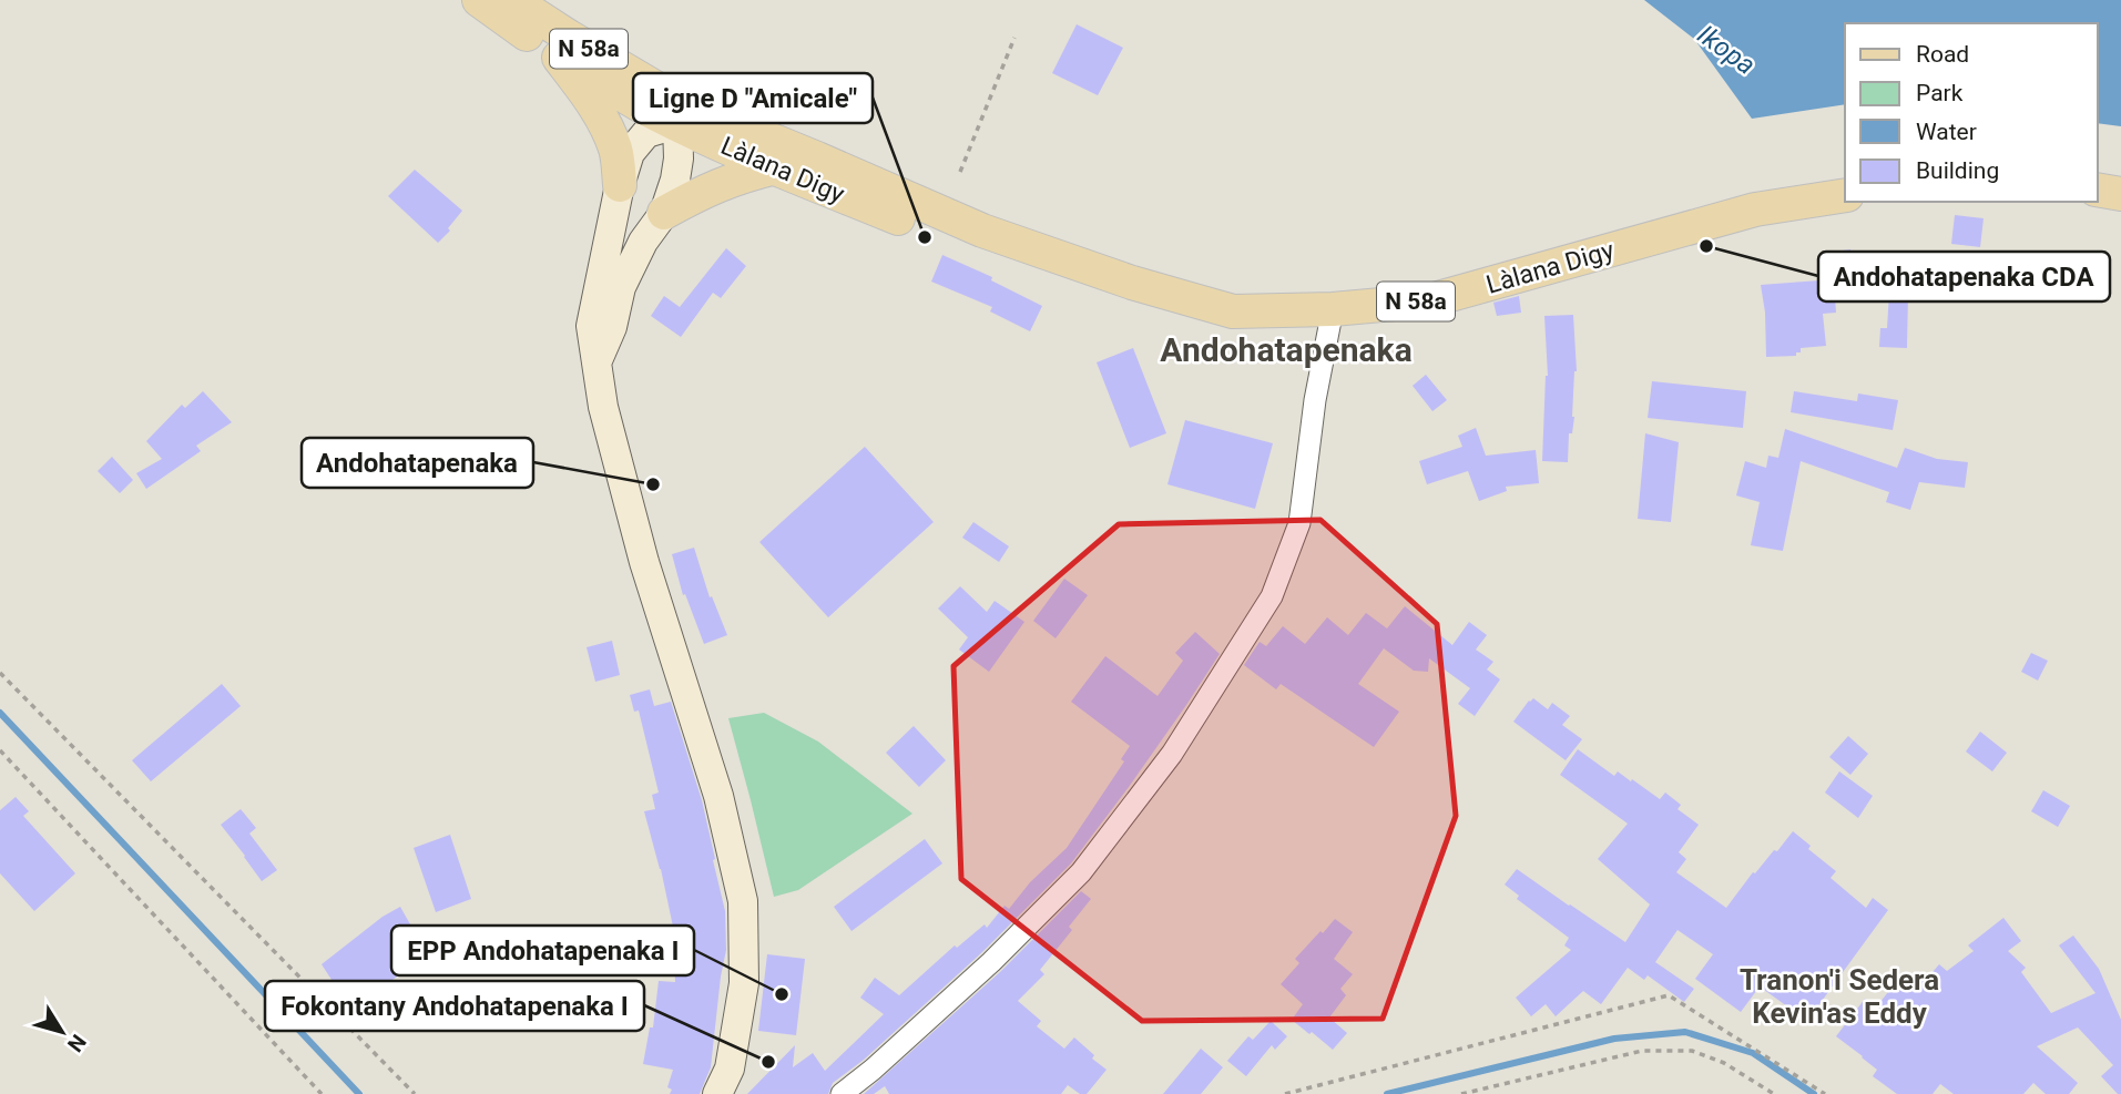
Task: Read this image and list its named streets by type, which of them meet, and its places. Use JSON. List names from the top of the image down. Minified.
{"streets":{"main road":["N 58a","Làlana Digy"]},"districts":["Andohatapenaka","Tranon'i Sedera Kevin'as Eddy"],"water":["Ikopa"],"places":["Ligne D \"Amicale\"","Andohatapenaka CDA","Andohatapenaka","EPP Andohatapenaka I","Fokontany Andohatapenaka I"],"legend":["Road","Park","Water","Building"],"north":"bottom right"}
